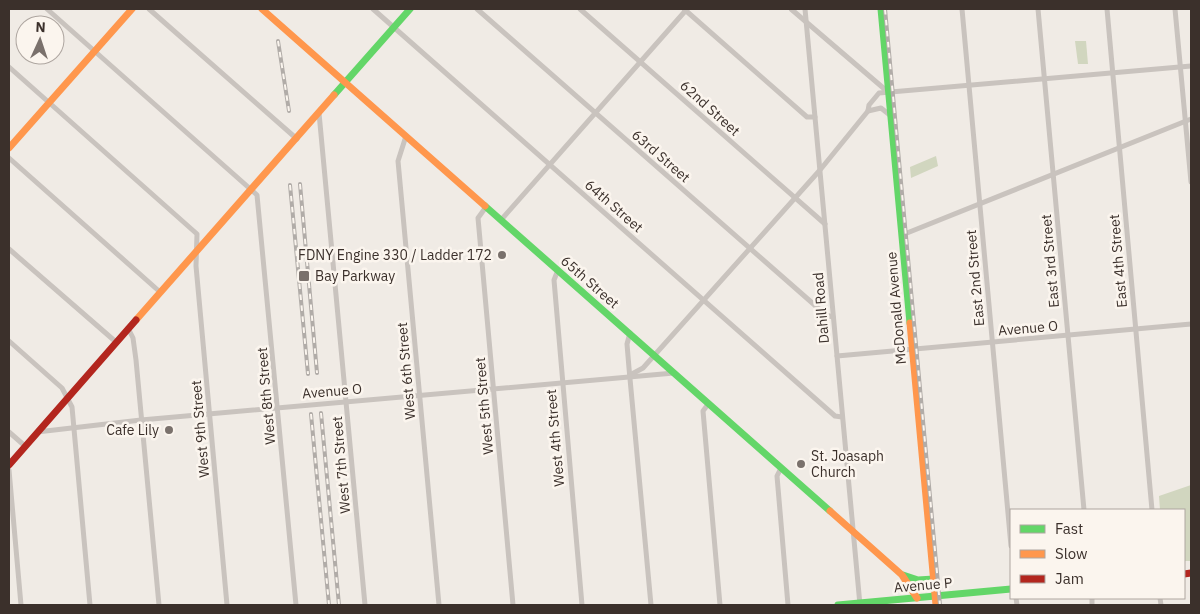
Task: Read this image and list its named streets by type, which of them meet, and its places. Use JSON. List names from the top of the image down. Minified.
{"streets":{"main road":["65th Street","McDonald Avenue","Avenue P"],"street":["62nd Street","63rd Street","64th Street","East 3rd Street","East 4th Street","East 2nd Street","Dahill Road","Avenue O","West 6th Street","West 8th Street","West 5th Street","West 9th Street","West 4th Street","West 7th Street"]},"crossings":[["62nd Street","Dahill Road"],["63rd Street","Dahill Road"],["64th Street","Dahill Road"],["East 3rd Street","Avenue O"],["East 4th Street","Avenue O"],["East 2nd Street","Avenue O"],["65th Street","Dahill Road"],["65th Street","Avenue O"],["65th Street","West 6th Street"],["65th Street","West 5th Street"],["65th Street","West 4th Street"],["65th Street","Avenue P"],["Dahill Road","Avenue O"],["Dahill Road","Avenue P"],["McDonald Avenue","Avenue O"],["McDonald Avenue","Avenue P"],["Avenue O","West 6th Street"],["Avenue O","West 8th Street"],["Avenue O","West 5th Street"],["Avenue O","West 9th Street"],["Avenue O","West 4th Street"],["Avenue O","West 7th Street"]],"places":{"other":["FDNY Engine 330 / Ladder 172","Cafe Lily","St. Joasaph Church"],"transit":["Bay Parkway"]},"legend":["Fast","Slow","Jam"],"north":"top"}
